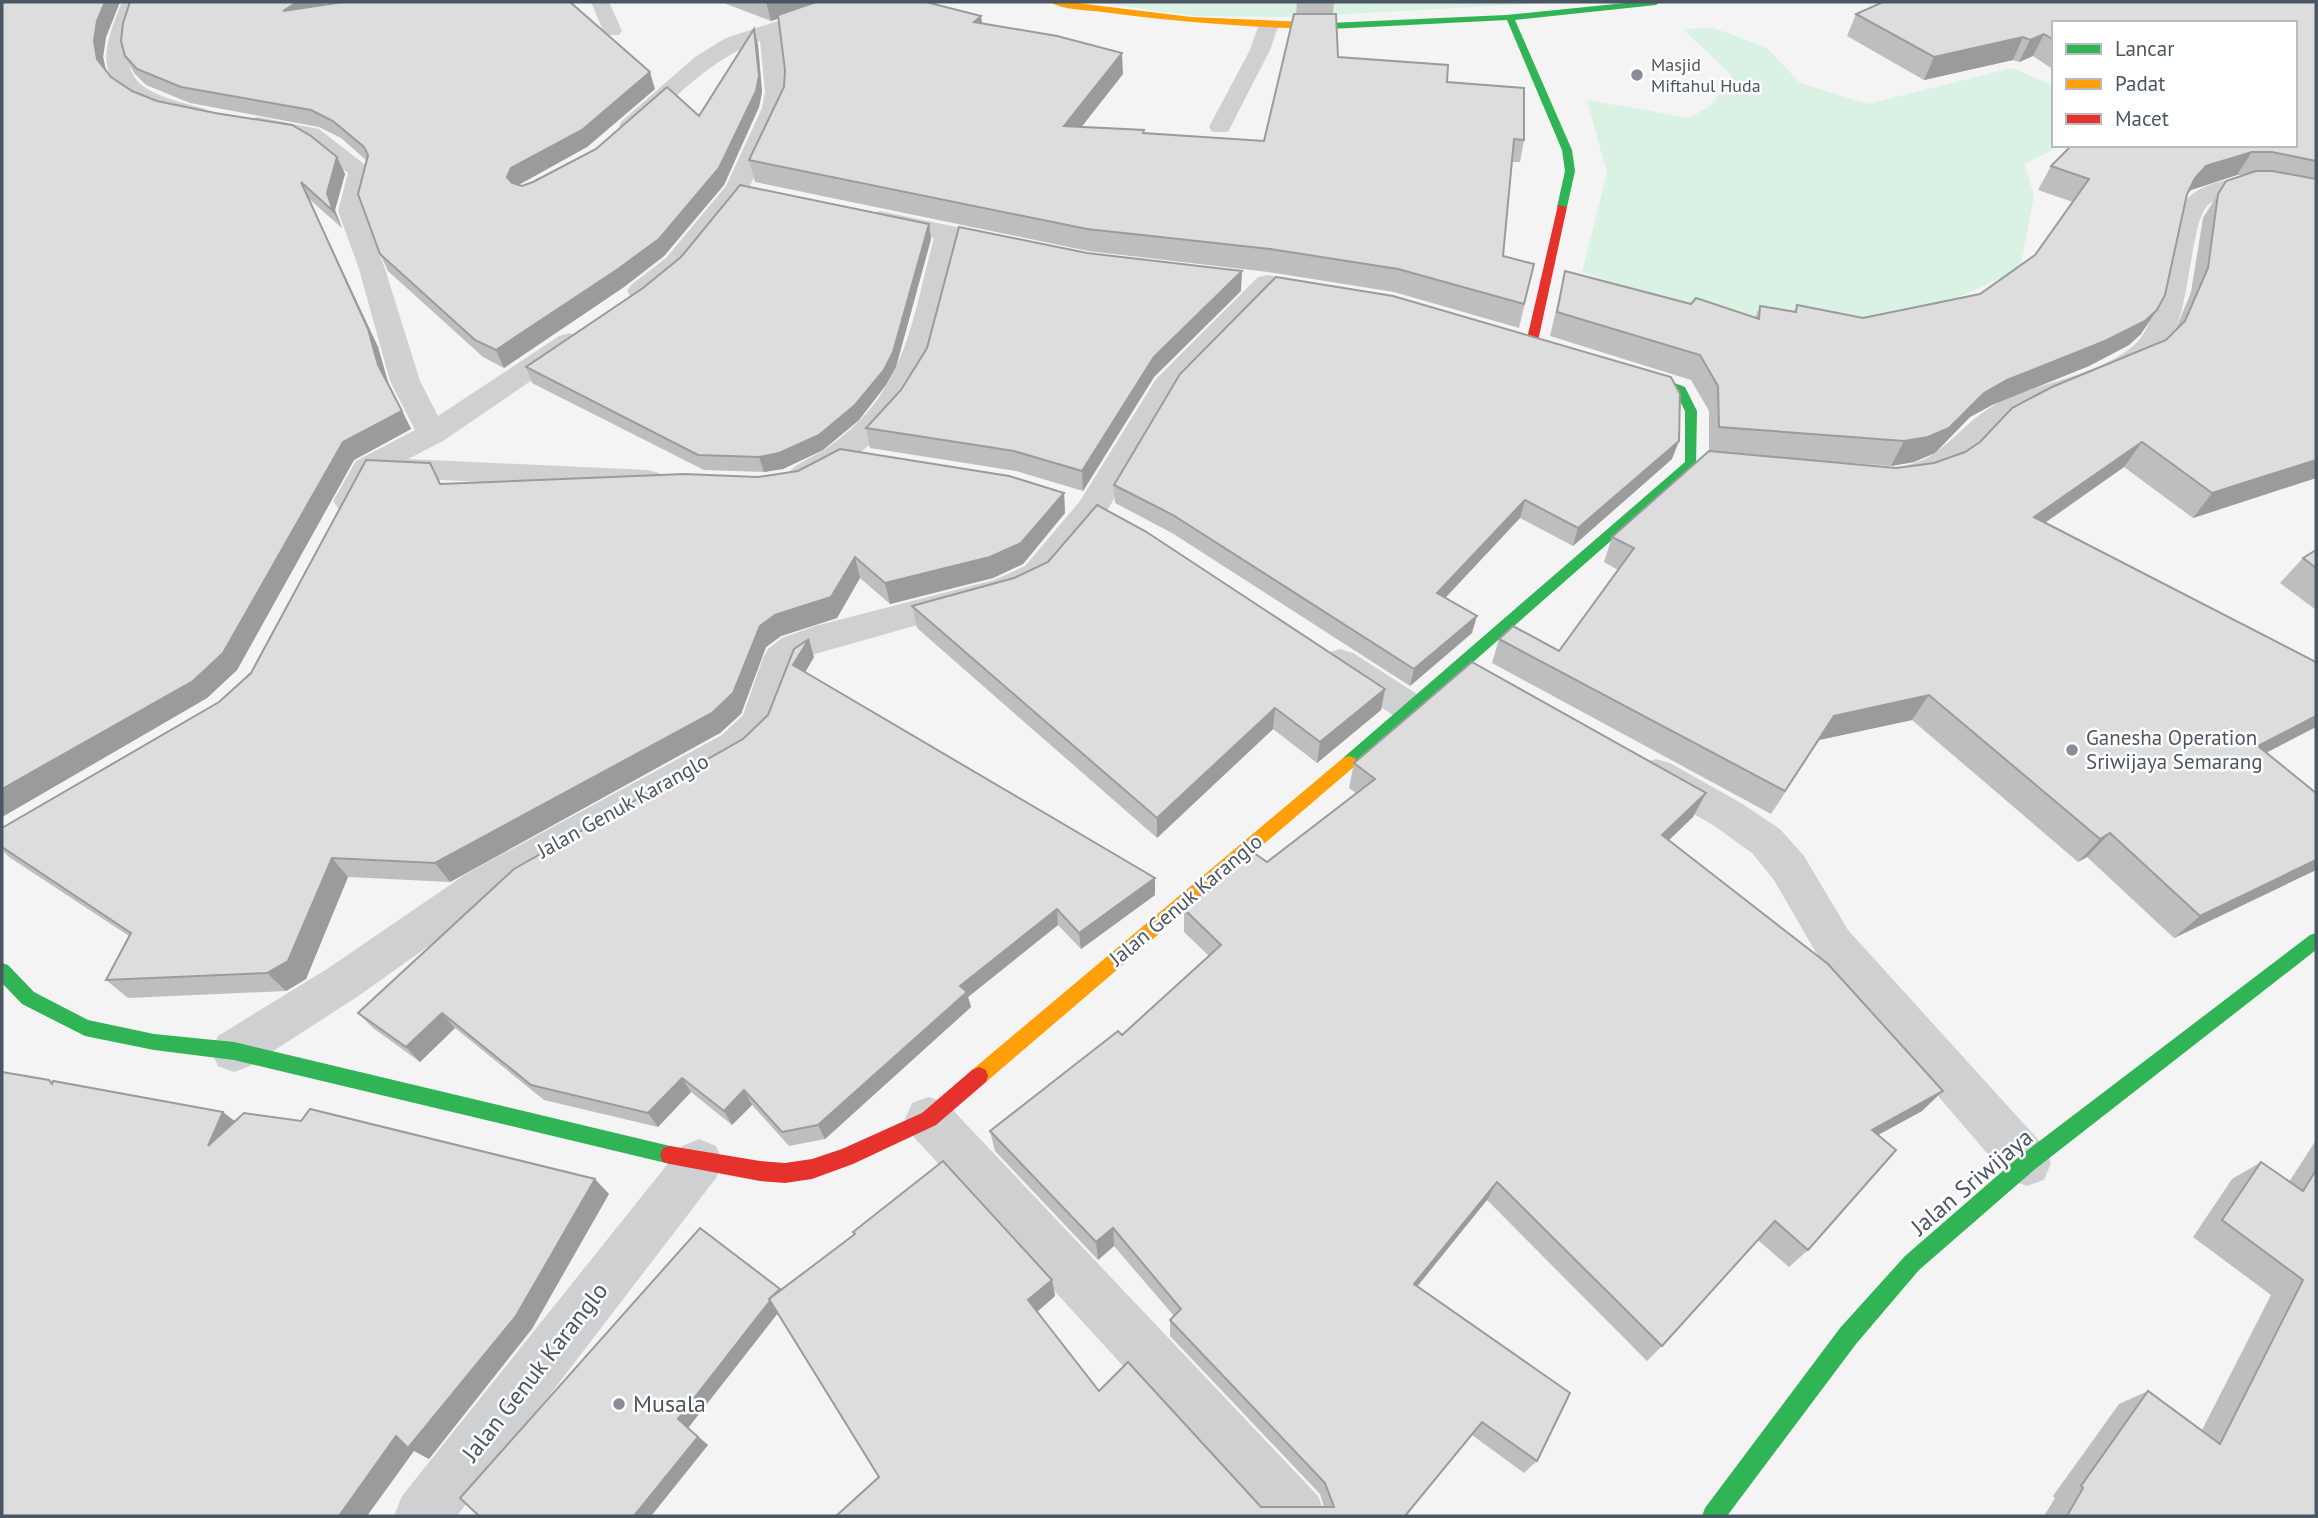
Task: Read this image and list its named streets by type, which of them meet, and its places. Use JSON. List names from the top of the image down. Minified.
{"streets":{"street":["Jalan Genuk Karanglo","Jalan Sriwijaya"]},"places":["Masjid Miftahul Huda","Ganesha Operation Sriwijaya Semarang","Musala"],"legend":["Lancar","Padat","Macet"]}
